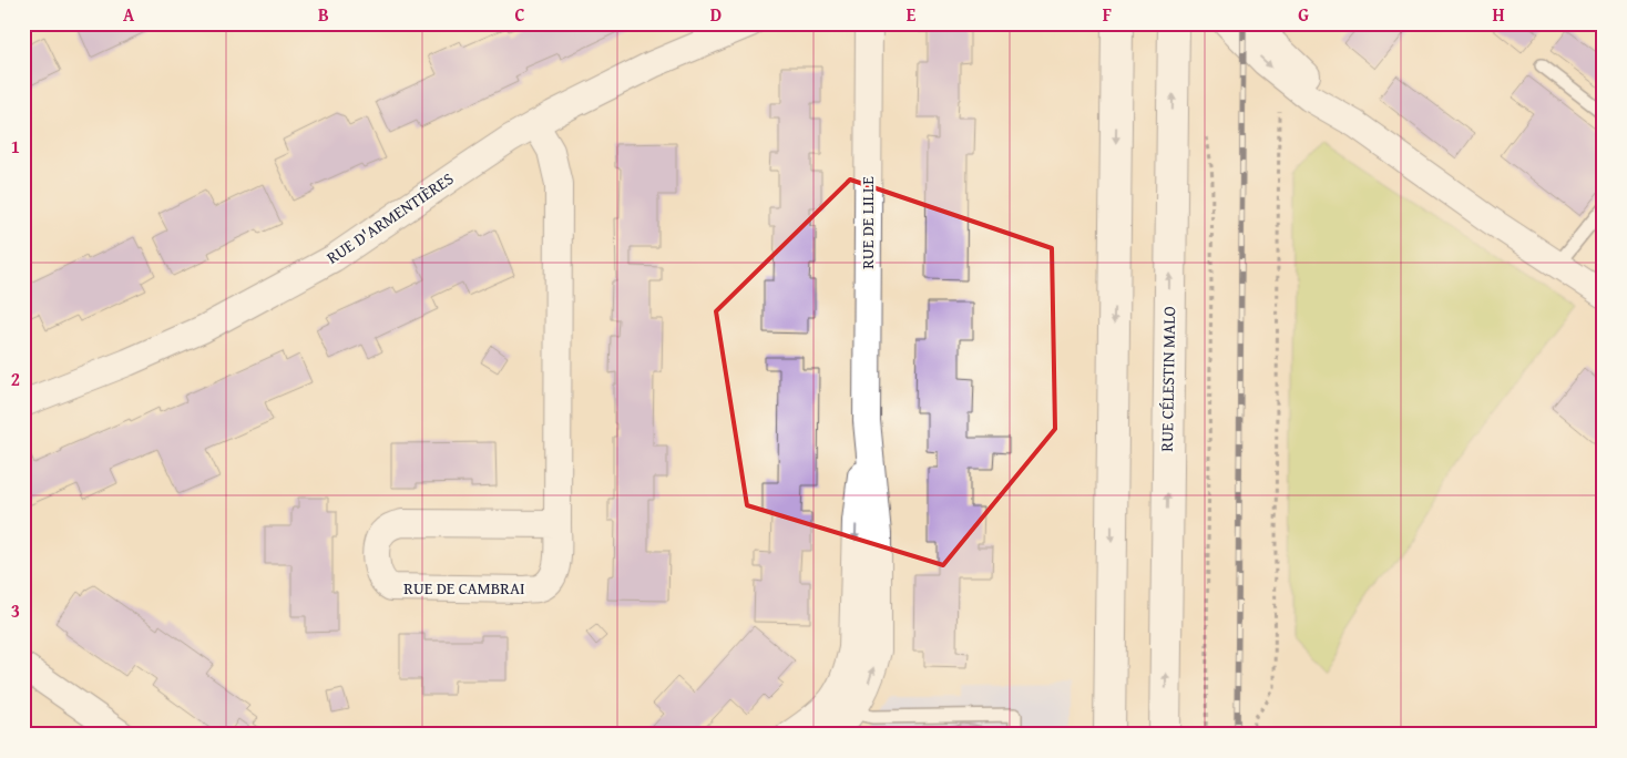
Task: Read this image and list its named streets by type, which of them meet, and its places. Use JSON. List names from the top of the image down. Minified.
{"streets":{"main road":["RUE CÉLESTIN MALO"],"street":["RUE D'ARMENTIÈRES","RUE DE LILLE","RUE DE CAMBRAI"]},"crossings":[["RUE D'ARMENTIÈRES","RUE DE CAMBRAI"]],"grid":{"columns":["A","B","C","D","E","F","G","H"],"rows":["1","2","3"]}}
